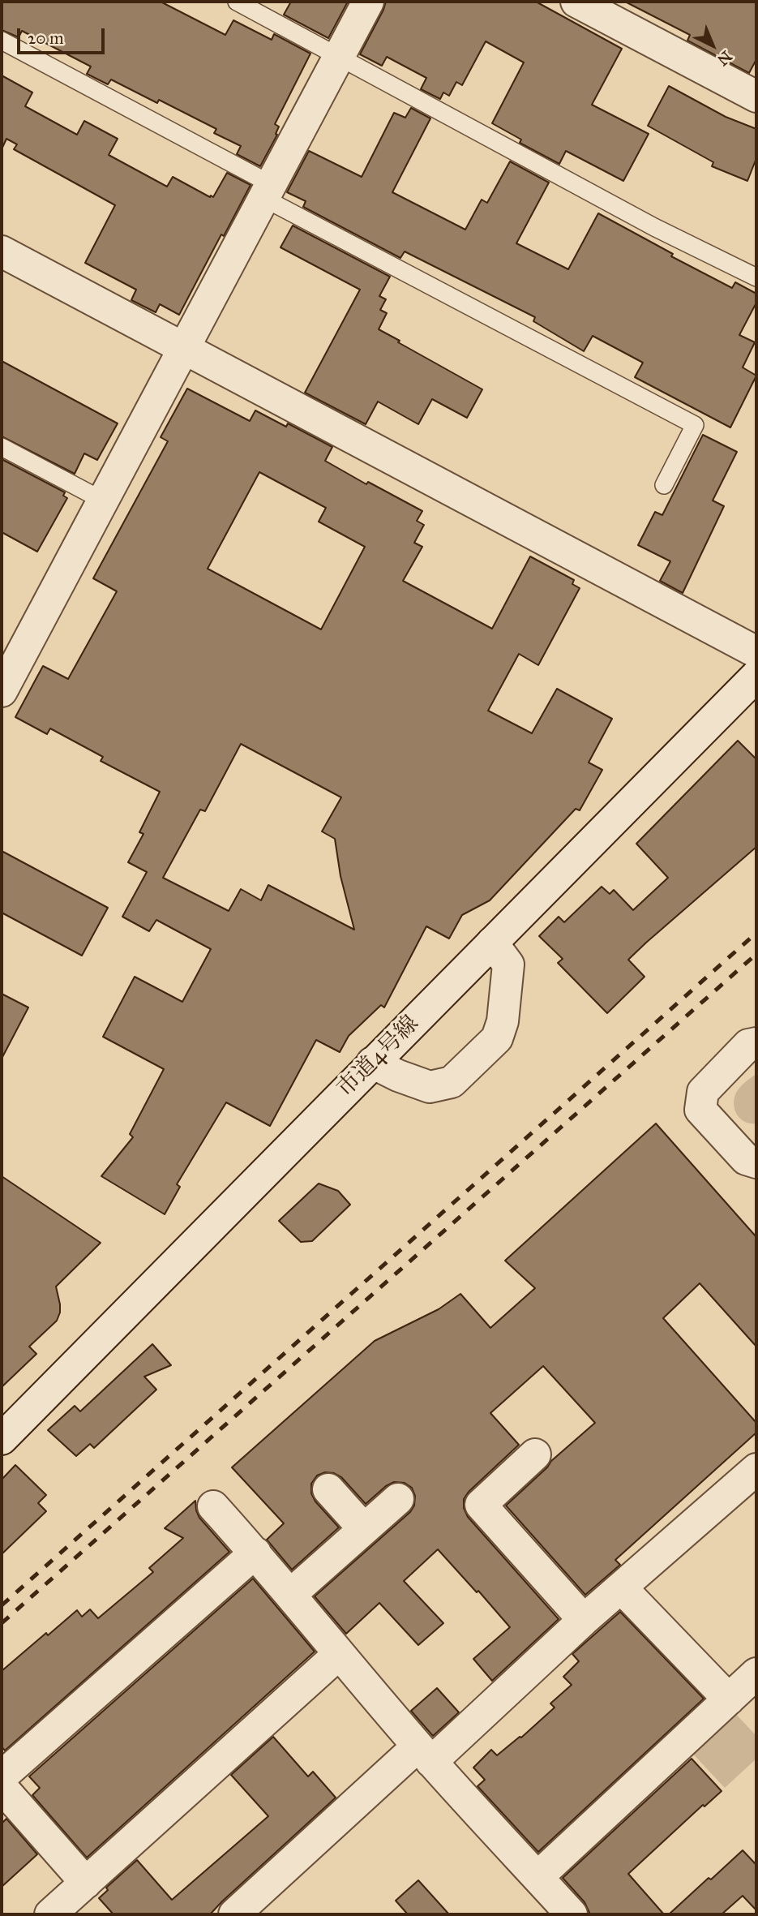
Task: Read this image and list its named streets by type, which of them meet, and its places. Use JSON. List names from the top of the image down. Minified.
{"streets":{"street":["市道4号線"]},"scale_bar":"20 m","north":"bottom right"}
